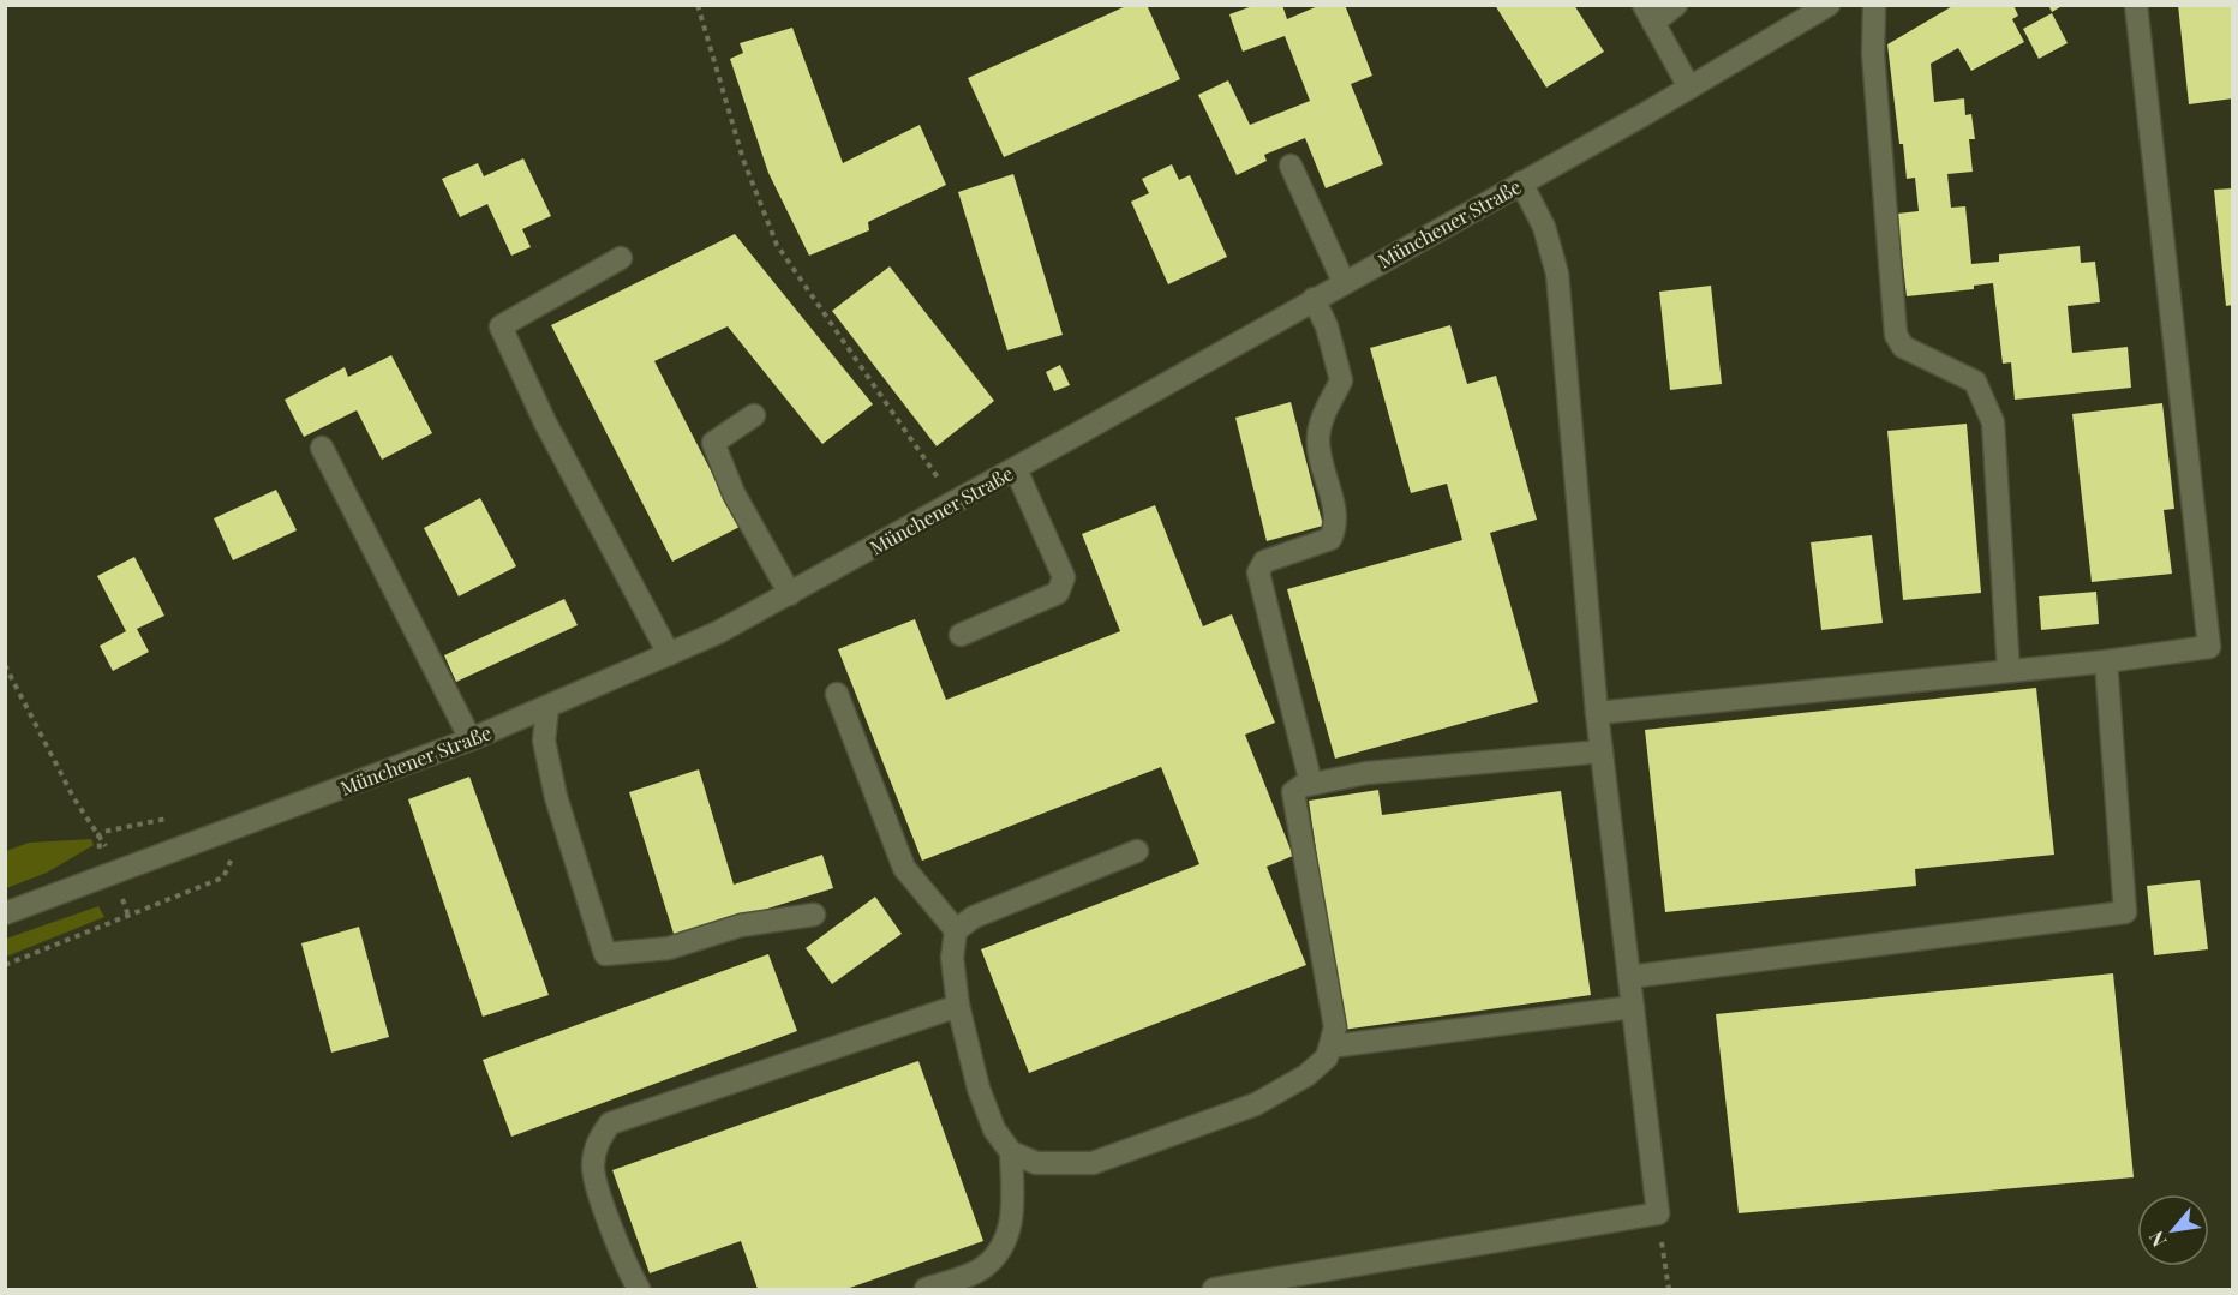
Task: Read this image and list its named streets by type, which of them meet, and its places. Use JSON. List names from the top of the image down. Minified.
{"streets":{"main road":["Münchener Straße"]},"north":"bottom left"}
